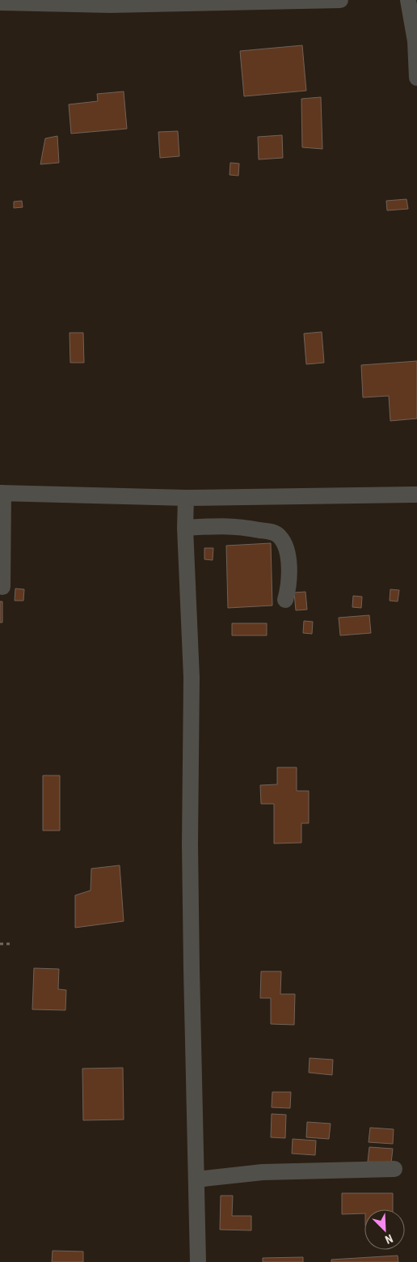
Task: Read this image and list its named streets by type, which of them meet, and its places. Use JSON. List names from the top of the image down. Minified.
{"north":"bottom right"}
